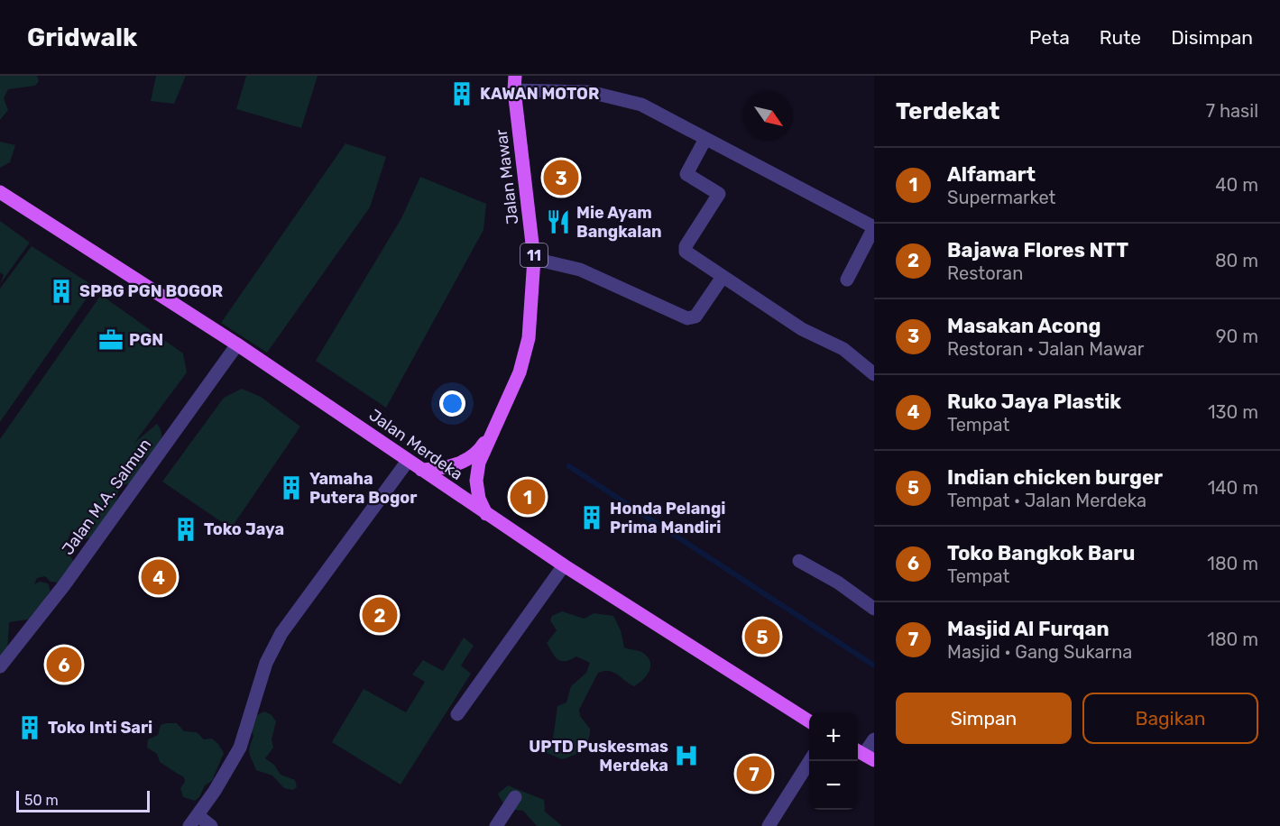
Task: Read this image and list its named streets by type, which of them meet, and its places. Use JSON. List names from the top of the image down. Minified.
{"streets":{"main road":["Jalan Mawar","11","Jalan Merdeka"],"street":["Jalan M.A. Salmun"]},"crossings":[["Jalan Mawar","11"],["11","Jalan Merdeka"],["Jalan Merdeka","Jalan M.A. Salmun"]],"places":{"building":["KAWAN MOTOR","SPBG PGN BOGOR","Yamaha Putera Bogor","Honda Pelangi Prima Mandiri","Toko Jaya","Toko Inti Sari"],"restaurant":["Mie Ayam Bangkalan"],"office":["PGN"],"hospital":["UPTD Puskesmas Merdeka"]},"scale_bar":"50 m","north":"bottom right","page":{"header":"Gridwalk","nav":["Peta","Rute","Disimpan"],"heading":["Terdekat","7 hasil"],"list":[{"mark":"1","name":"Alfamart","note":"Supermarket","value":"40 m"},{"mark":"2","name":"Bajawa Flores NTT","note":"Restoran","value":"80 m"},{"mark":"3","name":"Masakan Acong","note":"Restoran · Jalan Mawar","value":"90 m"},{"mark":"4","name":"Ruko Jaya Plastik","note":"Tempat","value":"130 m"},{"mark":"5","name":"Indian chicken burger","note":"Tempat · Jalan Merdeka","value":"140 m"},{"mark":"6","name":"Toko Bangkok Baru","note":"Tempat","value":"180 m"},{"mark":"7","name":"Masjid Al Furqan","note":"Masjid · Gang Sukarna","value":"180 m"}],"pins":["3","1","4","2","5","6","7"],"buttons":["Simpan","Bagikan"],"map_buttons":["+","−"],"scale":"50 m"}}
